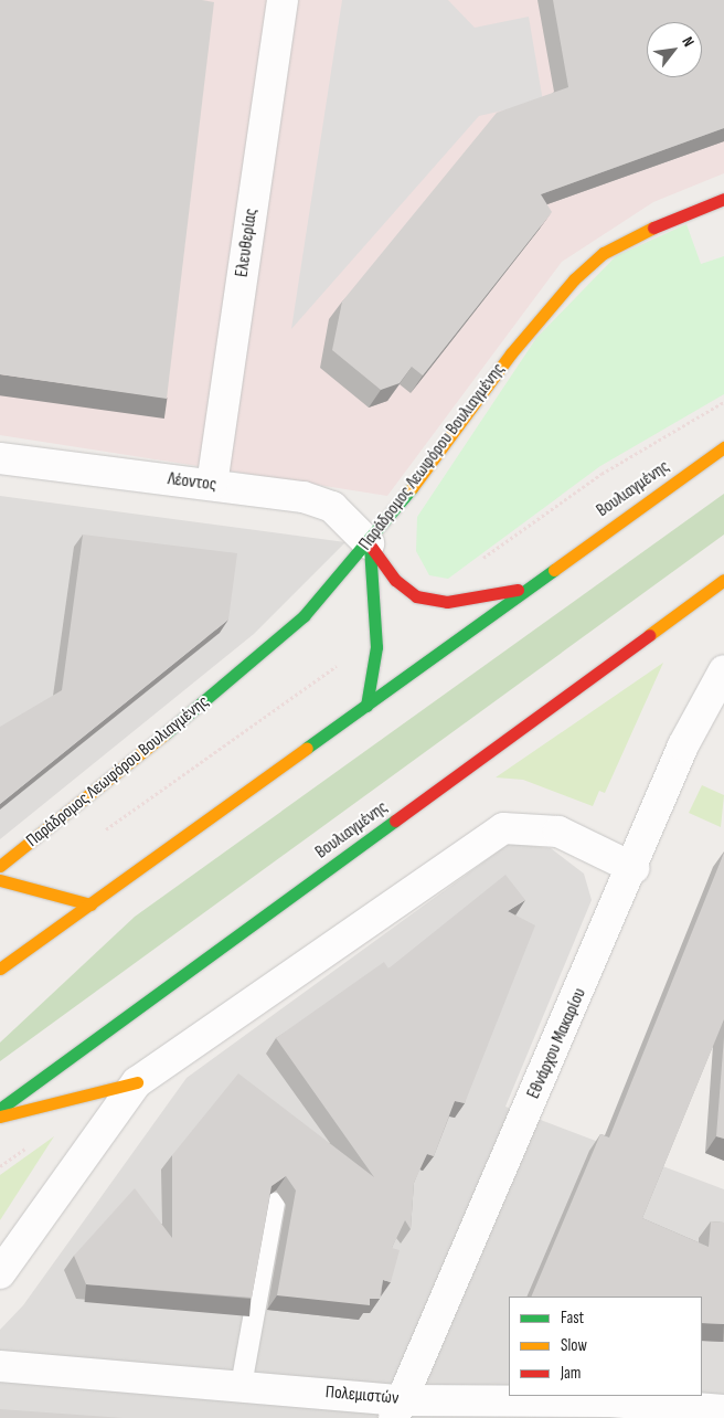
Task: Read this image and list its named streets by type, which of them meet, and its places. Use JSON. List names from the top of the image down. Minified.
{"streets":{"main road":["Παράδρομος Λεωφόρου Βουλιαγμένης","Βουλιαγμένης"],"street":["Ελευθερίας","Λέοντος","Εθνάρχου Μακαρίου","Πολεμιστών"]},"crossings":[["Ελευθερίας","Λέοντος"],["Παράδρομος Λεωφόρου Βουλιαγμένης","Λέοντος"],["Εθνάρχου Μακαρίου","Πολεμιστών"]],"legend":["Fast","Slow","Jam"],"north":"top right"}
